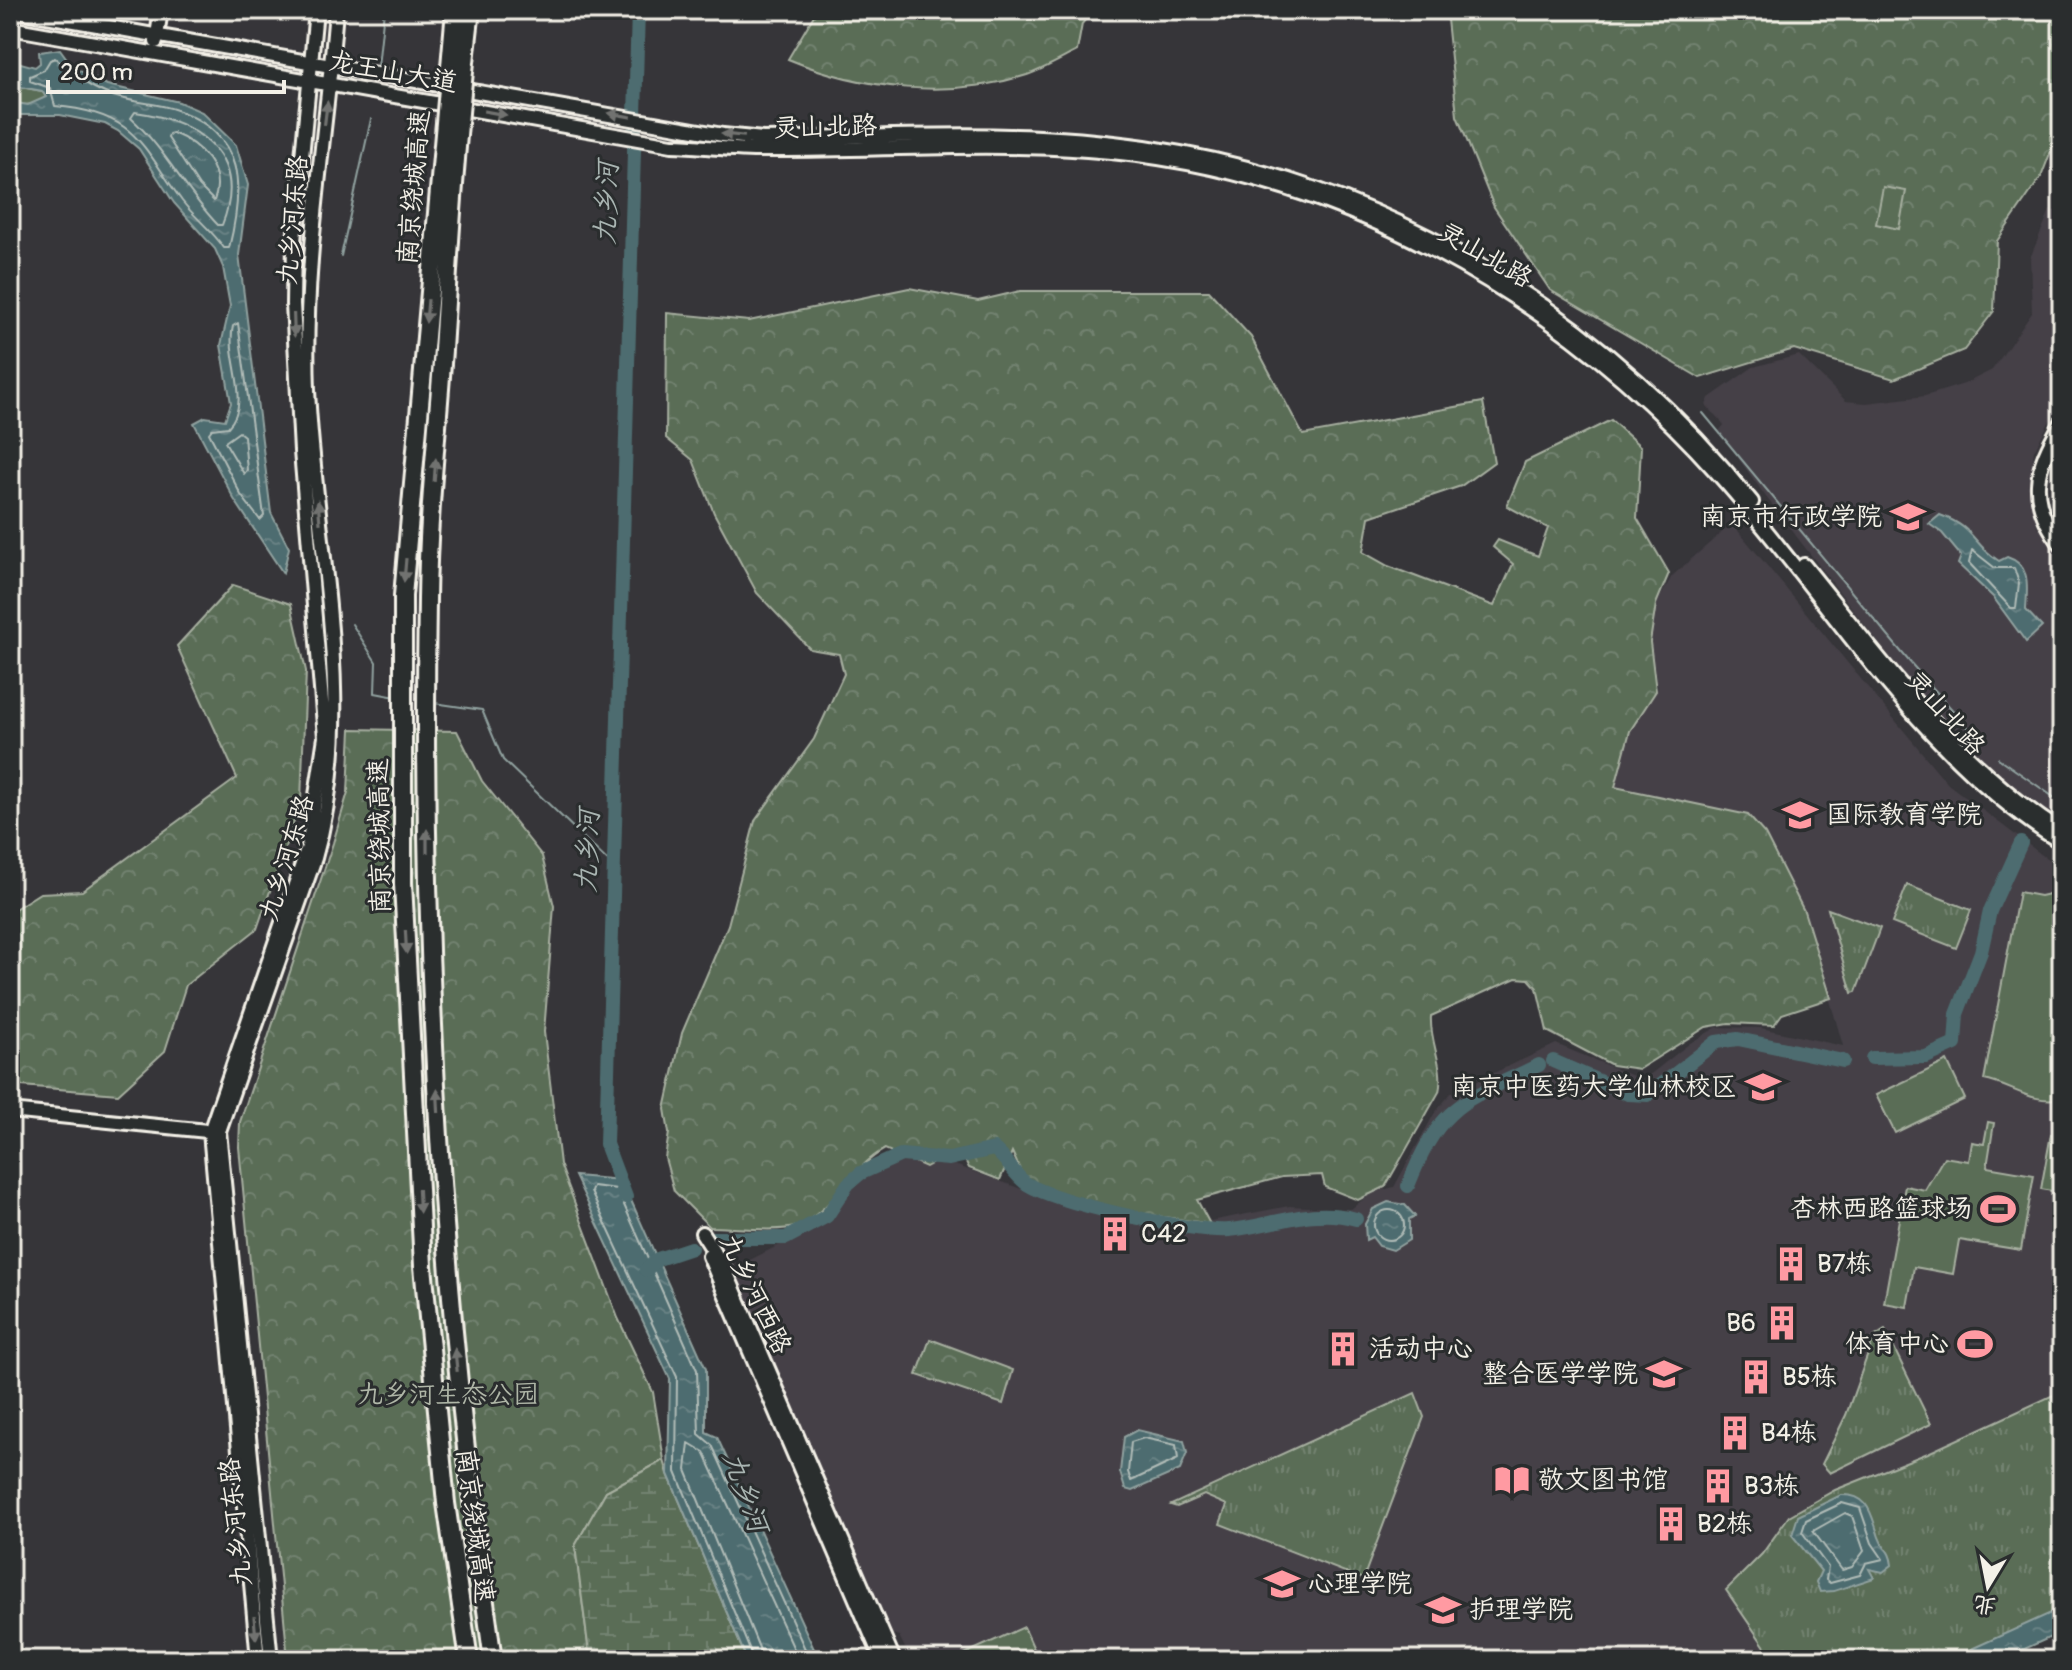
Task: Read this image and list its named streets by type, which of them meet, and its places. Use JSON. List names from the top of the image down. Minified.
{"streets":{"highway":["南京绕城高速"],"main road":["龙王山大道","灵山北路","九乡河东路","九乡河西路"]},"crossings":[["龙王山大道","灵山北路"],["龙王山大道","九乡河东路"]],"water":["九乡河"],"parks":["九乡河生态公园"],"places":{"school or university":["南京市行政学院","国际教育学院","南京中医药大学仙林校区","整合医学学院","心理学院","护理学院"],"sports":["杏林西路篮球场","体育中心"],"building":["C42","B7栋","B6","活动中心","B5栋","B4栋","B3栋","B2栋"],"library":["敬文图书馆"]},"scale_bar":"200 m","north":"bottom"}
